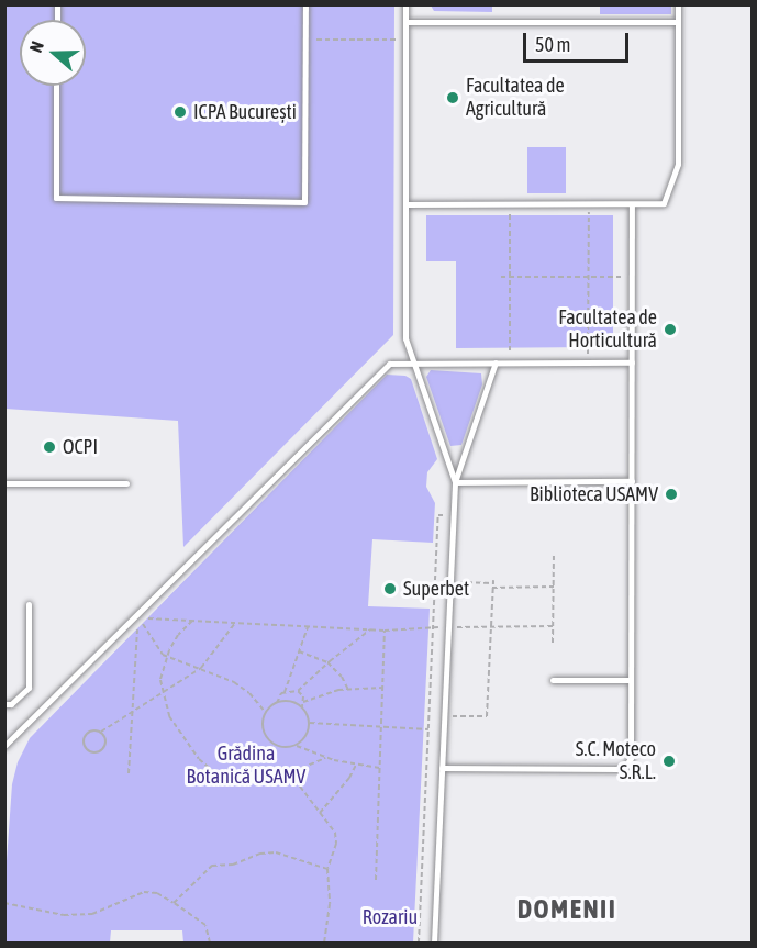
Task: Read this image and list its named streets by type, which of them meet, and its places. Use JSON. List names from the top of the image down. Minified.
{"districts":["DOMENII"],"parks":["Grădina Botanică USAMV","Rozariu"],"places":["Facultatea de Agricultură","ICPA București","Facultatea de Horticultură","OCPI","Biblioteca USAMV","Superbet","S.C. Moteco S.R.L."],"scale_bar":"50 m","north":"left"}
